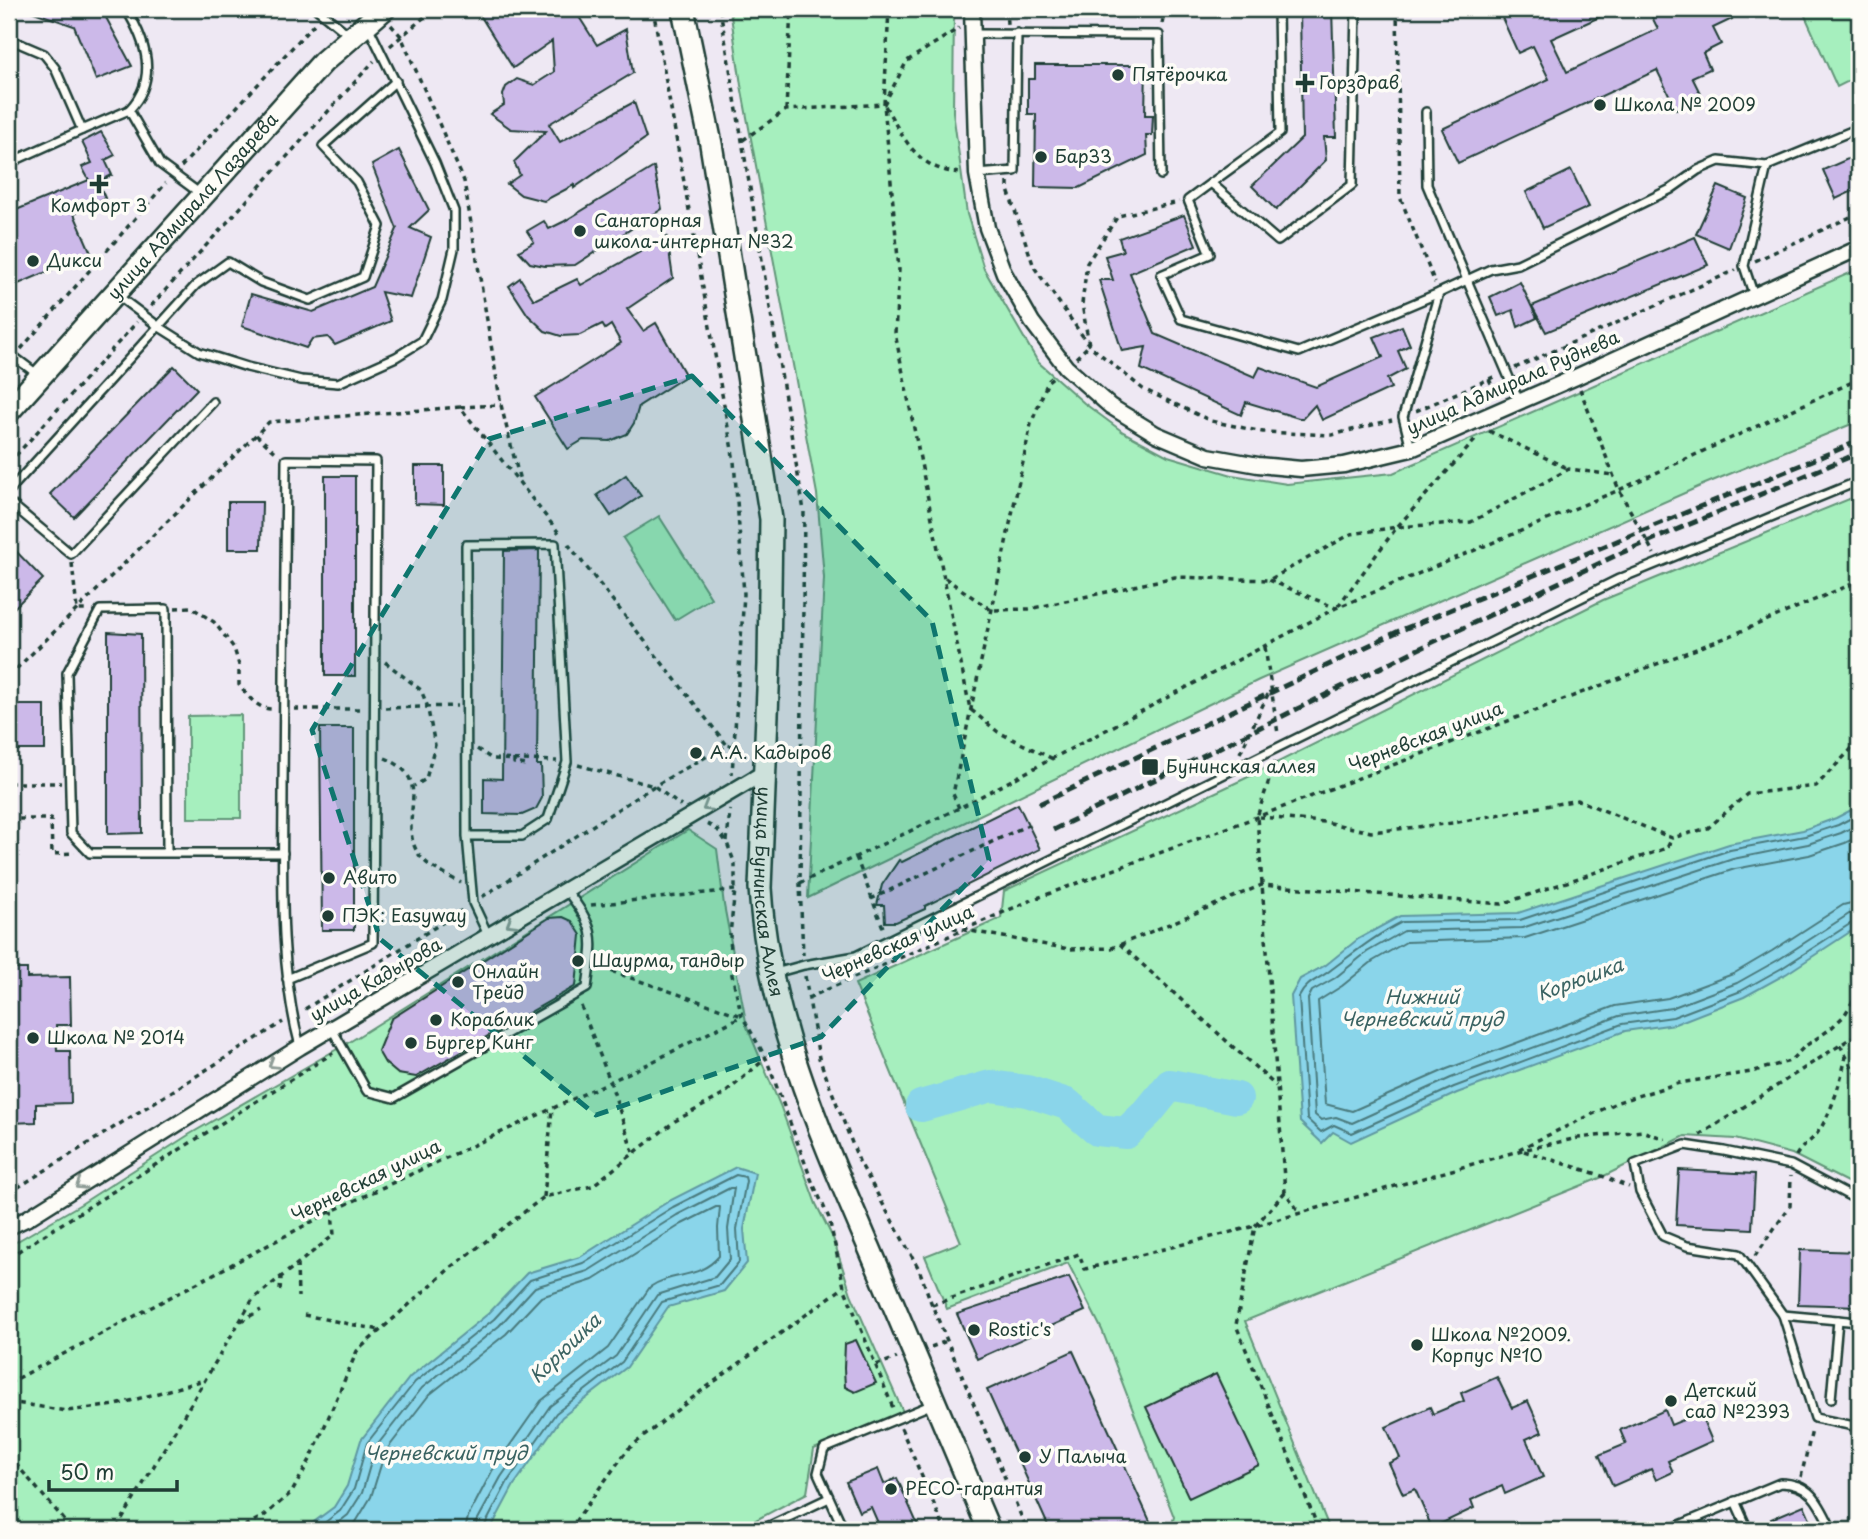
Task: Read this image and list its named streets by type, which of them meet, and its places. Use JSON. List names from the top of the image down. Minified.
{"streets":{"street":["улица Адмирала Лазарева","улица Адмирала Руднева","улица Бунинская Аллея","улица Кадырова"],"path":["Черневская улица"]},"crossings":[["улица Бунинская Аллея","улица Кадырова"]],"one_way":["улица Кадырова"],"water":["Корюшка","Нижний Черневский пруд","Черневский пруд"],"places":{"other":["Пятёрочка","Школа № 2009","Бар33","Санаторная школа-интернат №32","Дикси","А.А. Кадыров","Авито","ПЭК: Easyway","Шаурма, тандыр","Онлайн Трейд","Кораблик","Школа № 2014","Бургер Кинг","Rostic's","Школа №2009. Корпус №10","Детский сад №2393","У Палыча","РЕСО-гарантия"],"health":["Горздрав","Комфорт 3"],"transit":["Бунинская аллея"]},"scale_bar":"50 m"}
